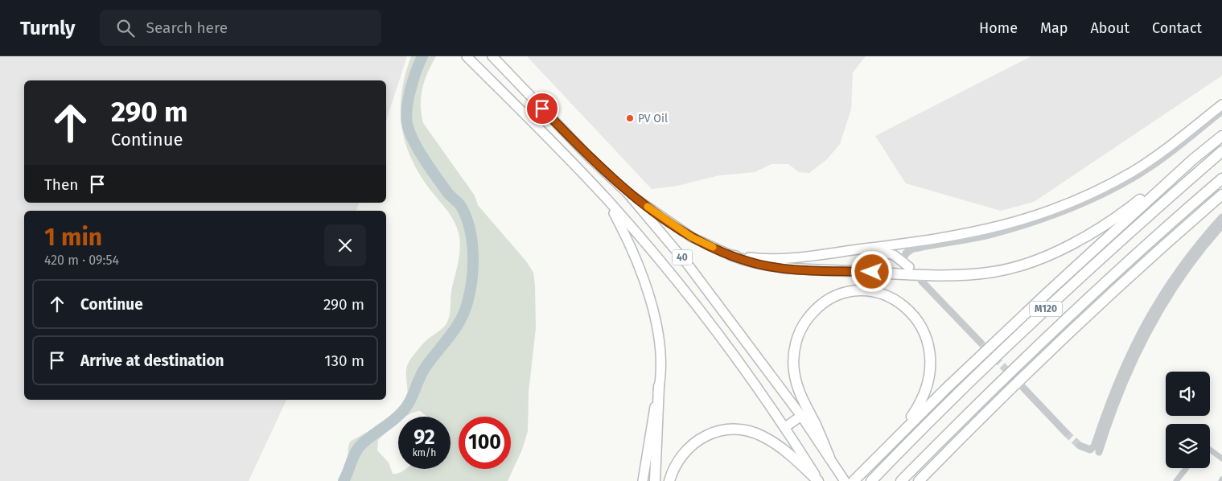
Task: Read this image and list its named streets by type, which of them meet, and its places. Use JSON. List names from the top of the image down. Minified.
{"streets":{"highway":["40","M120"]},"places":["PV Oil"],"page":{"header":"Turnly","search":"Search here","nav":["Home","Map","About","Contact"],"turn":["290 m","Continue"],"then":"Then","heading":["1 min","420 m · 09:54"],"list":[{"name":"Continue","value":"290 m"},{"name":"Arrive at destination","value":"130 m"}],"speed":"92 km/h","limit":"100"}}
